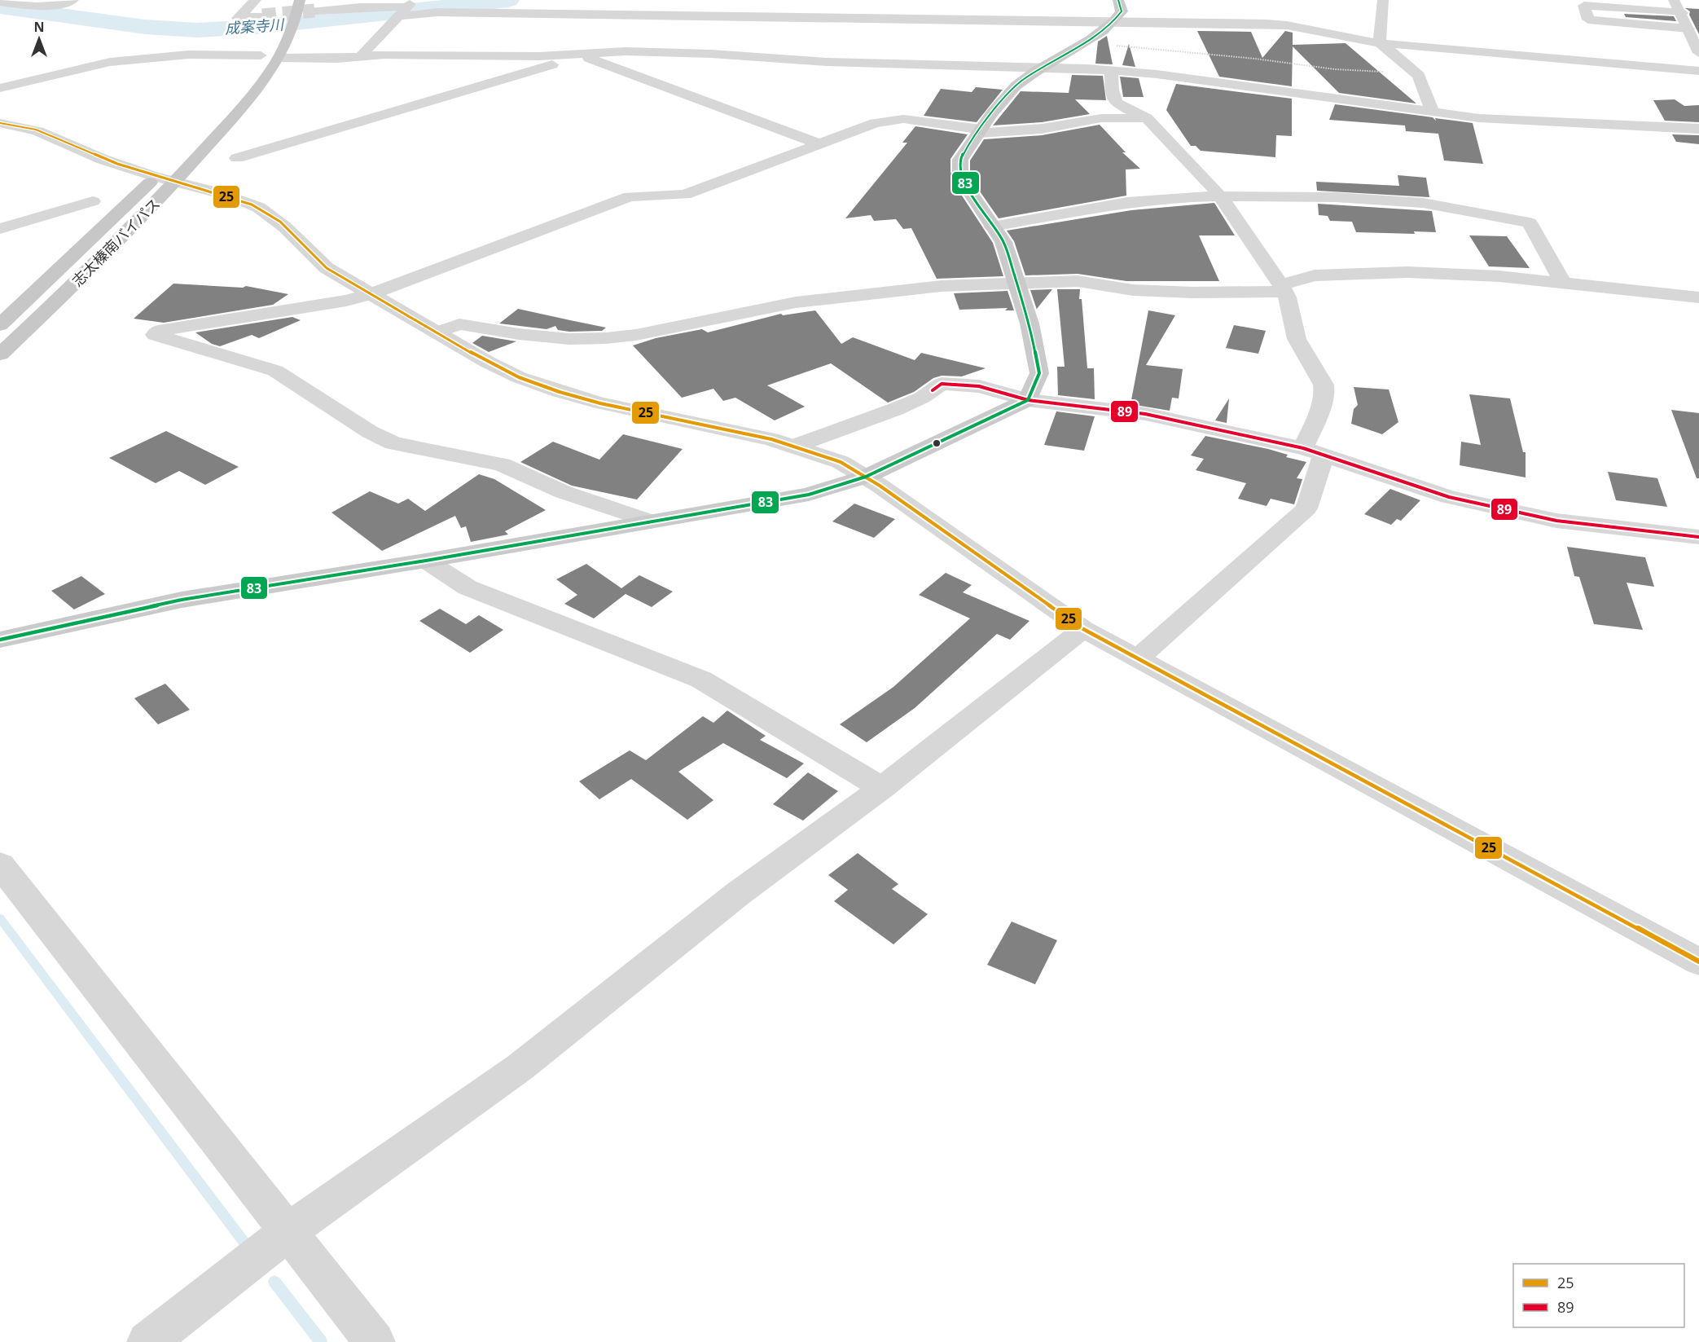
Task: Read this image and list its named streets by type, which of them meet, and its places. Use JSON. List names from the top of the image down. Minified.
{"streets":{"highway":["志太榛南バイパス"]},"water":["成案寺川"],"lines":["transit line 83","transit line 25","transit line 89"],"legend":["25","89"],"north":"top"}
